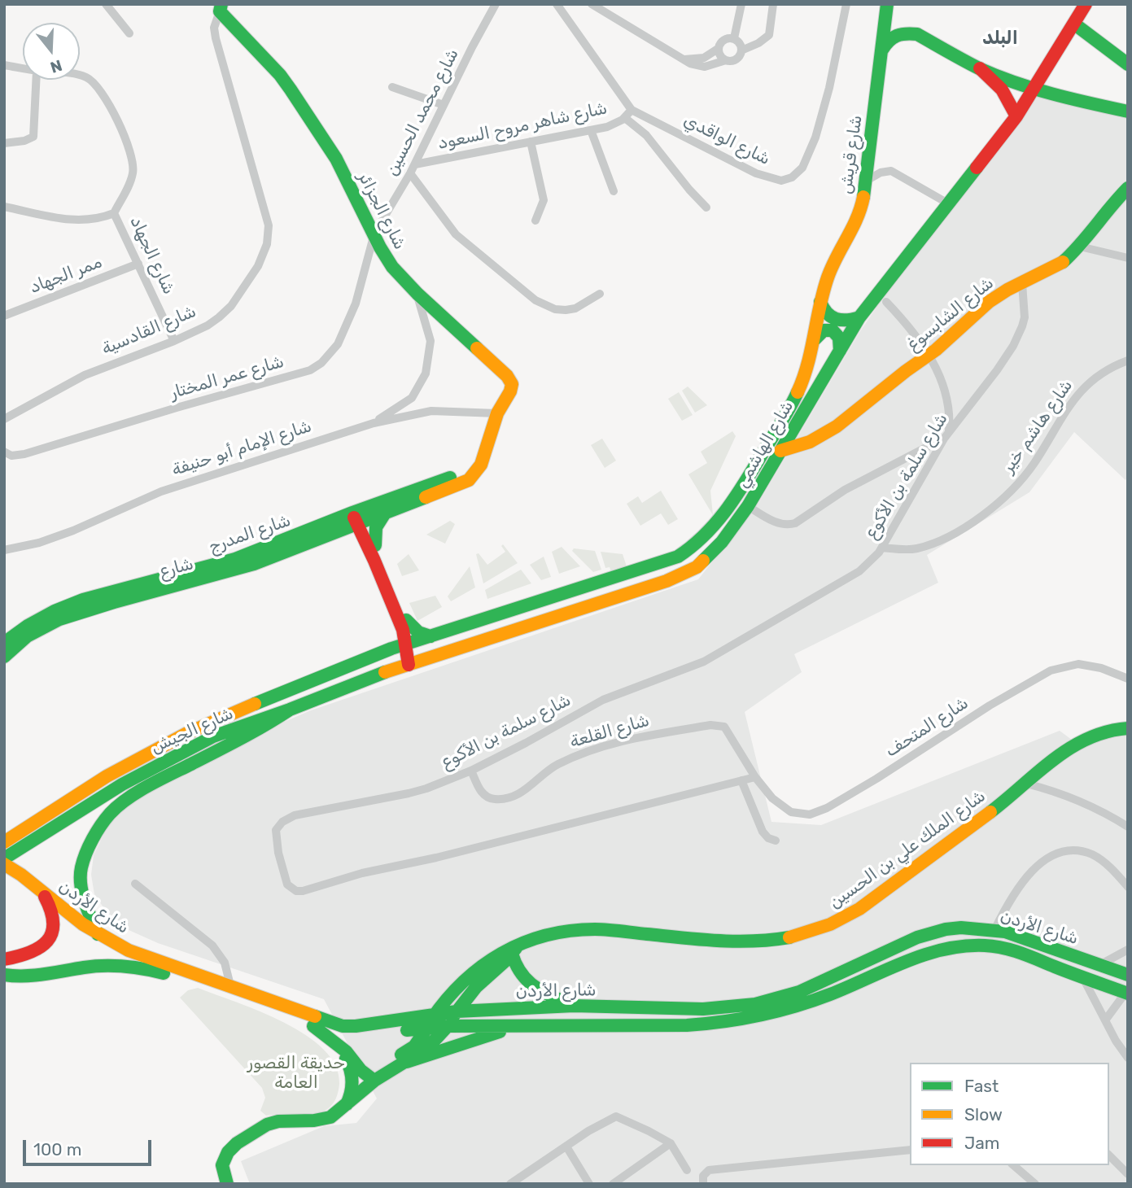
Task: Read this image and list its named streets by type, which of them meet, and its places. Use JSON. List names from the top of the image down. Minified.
{"streets":{"main road":["شارع قريش","شارع الجزائر","شارع الشابسوغ","شارع الهاشمي","شارع المدرج","شارع الجيش","شارع الملك علي بن الحسين","شارع الأردن"],"street":["شارع محمد الحسين","شارع شاهر مروح السعود","شارع الواقدي","شارع الجهاد","ممر الجهاد","شارع القادسية","شارع عمر المختار","شارع هاشم خير","شارع الإمام أبو حنيفة","شارع سلمة بن الأكوع","شارع المتحف","شارع القلعة"]},"crossings":[["شارع محمد الحسين","شارع شاهر مروح السعود"],["شارع محمد الحسين","شارع الجزائر"],["شارع محمد الحسين","شارع عمر المختار"],["شارع شاهر مروح السعود","شارع الواقدي"],["شارع قريش","شارع الهاشمي"],["شارع الجزائر","شارع القادسية"],["شارع الجزائر","شارع عمر المختار"],["شارع الجزائر","شارع الإمام أبو حنيفة"],["شارع الجهاد","ممر الجهاد"],["شارع الجهاد","شارع القادسية"],["شارع الشابسوغ","شارع الهاشمي"],["شارع الشابسوغ","شارع سلمة بن الأكوع"],["شارع هاشم خير","شارع سلمة بن الأكوع"],["شارع الهاشمي","شارع الجيش"],["شارع سلمة بن الأكوع","شارع المتحف"],["شارع سلمة بن الأكوع","شارع القلعة"],["شارع المتحف","شارع القلعة"],["شارع الملك علي بن الحسين","شارع الأردن"]],"districts":["البلد"],"parks":["حديقة القصور العامة"],"legend":["Fast","Slow","Jam"],"scale_bar":"100 m","north":"bottom"}
